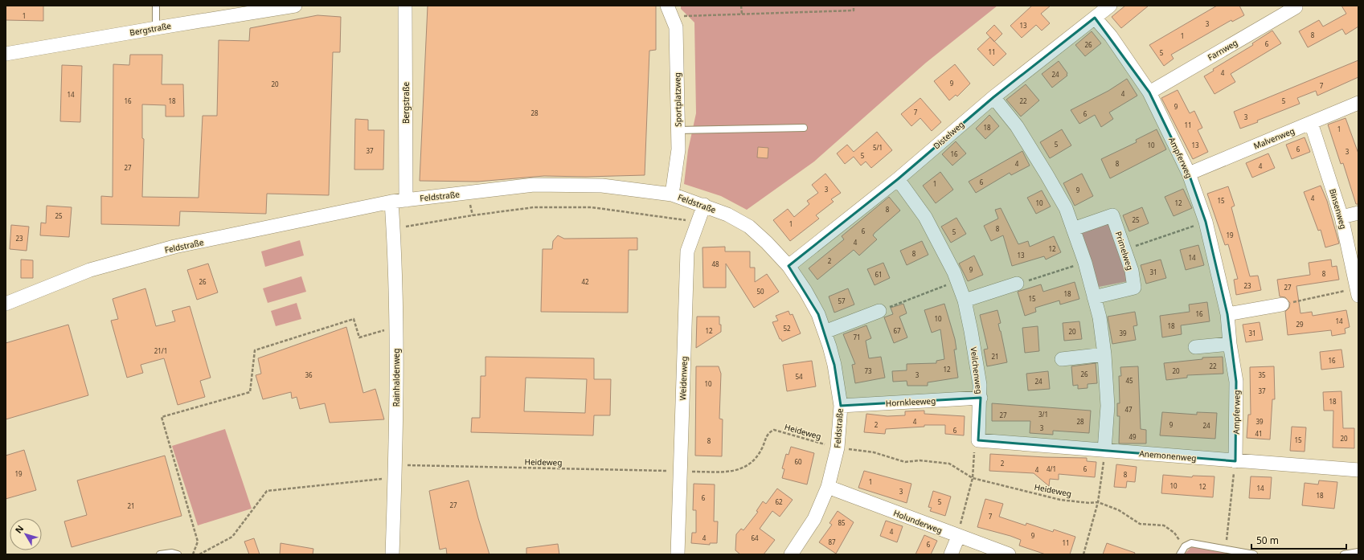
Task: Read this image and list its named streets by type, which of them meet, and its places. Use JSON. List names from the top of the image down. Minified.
{"streets":{"street":["Bergstraße","Farnweg","Sportplatzweg","Distelweg","Malvenweg","Ampferweg","Feldstraße","Binsenweg","Primelweg","Veilchenweg","Rainhaldenweg","Weidenweg","Hornkleeweg","Anemonenweg","Holunderweg"],"path":["Heideweg"]},"crossings":[["Bergstraße","Feldstraße"],["Farnweg","Ampferweg"],["Sportplatzweg","Feldstraße"],["Distelweg","Ampferweg"],["Distelweg","Feldstraße"],["Distelweg","Veilchenweg"],["Malvenweg","Ampferweg"],["Malvenweg","Binsenweg"],["Ampferweg","Anemonenweg"],["Feldstraße","Rainhaldenweg"],["Feldstraße","Weidenweg"],["Feldstraße","Hornkleeweg"],["Feldstraße","Heideweg"],["Feldstraße","Holunderweg"],["Veilchenweg","Hornkleeweg"],["Veilchenweg","Anemonenweg"],["Rainhaldenweg","Heideweg"],["Weidenweg","Heideweg"]],"house_numbers":["1","3","13","8","1","6","26","11","5","4","24","9","20","7","4","14","16","18","22","5","9","7","28","6","3","11","18","1","5","10","13","5/1","6","37","3","16","5","4","8","4","27","6","1","3","9","4","15","10","12","8","25","25","1","8","6","5","19","23","4","12","8","13","14","2","48","9","31","8","61","26","42","23","27","50","18","15","57","16","10","14","29","18","52","12","67","20","39","31","71","21/1","21","16","22","12","73","20","26","36","3","35","54","45","24","10","37","18","47","3/1","27","4","28","39","2","9","24","3","6","41","49","20","15","8","60","2","4/1","6","4","19","8","1","10","12","14","3","18","6","62","5","27","21","7","85","4","9","4","64","87","11","6"],"scale_bar":"50 m","north":"top left"}
